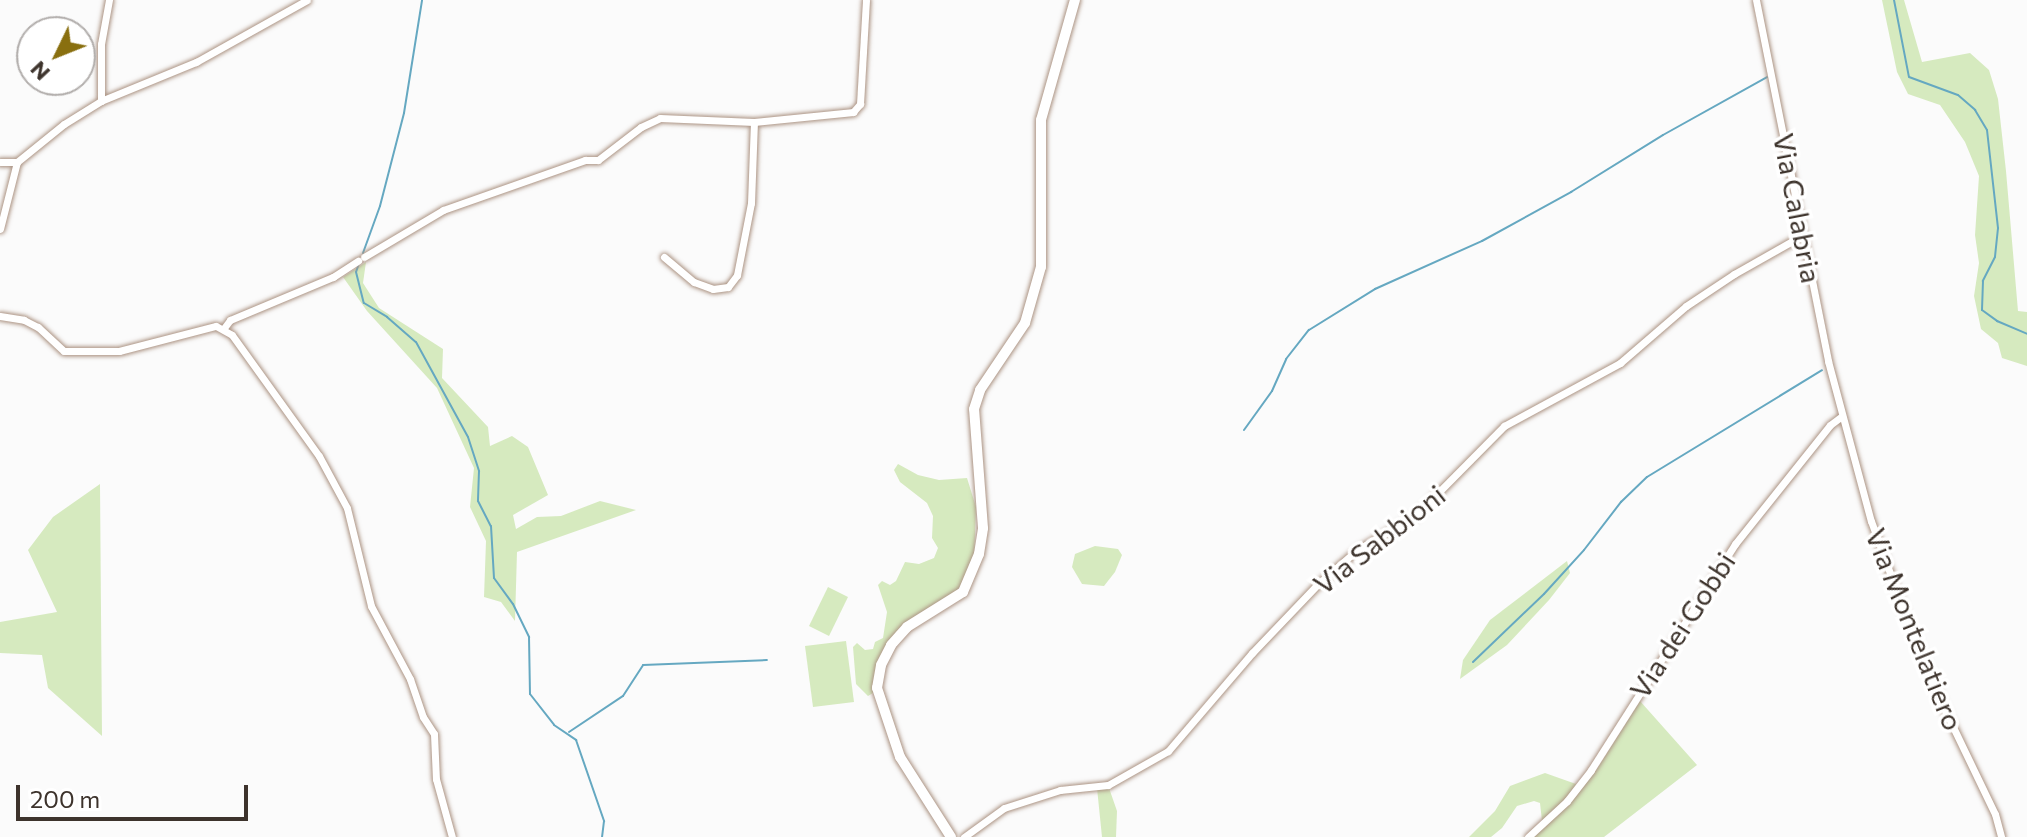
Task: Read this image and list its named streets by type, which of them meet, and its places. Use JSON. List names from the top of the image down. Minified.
{"streets":{"street":["Via Calabria","Via Sabbioni","Via dei Gobbi","Via Montelatiero"]},"crossings":[["Via Calabria","Via Sabbioni"],["Via Calabria","Via dei Gobbi"],["Via Calabria","Via Montelatiero"],["Via dei Gobbi","Via Montelatiero"]],"scale_bar":"200 m","north":"bottom left"}
